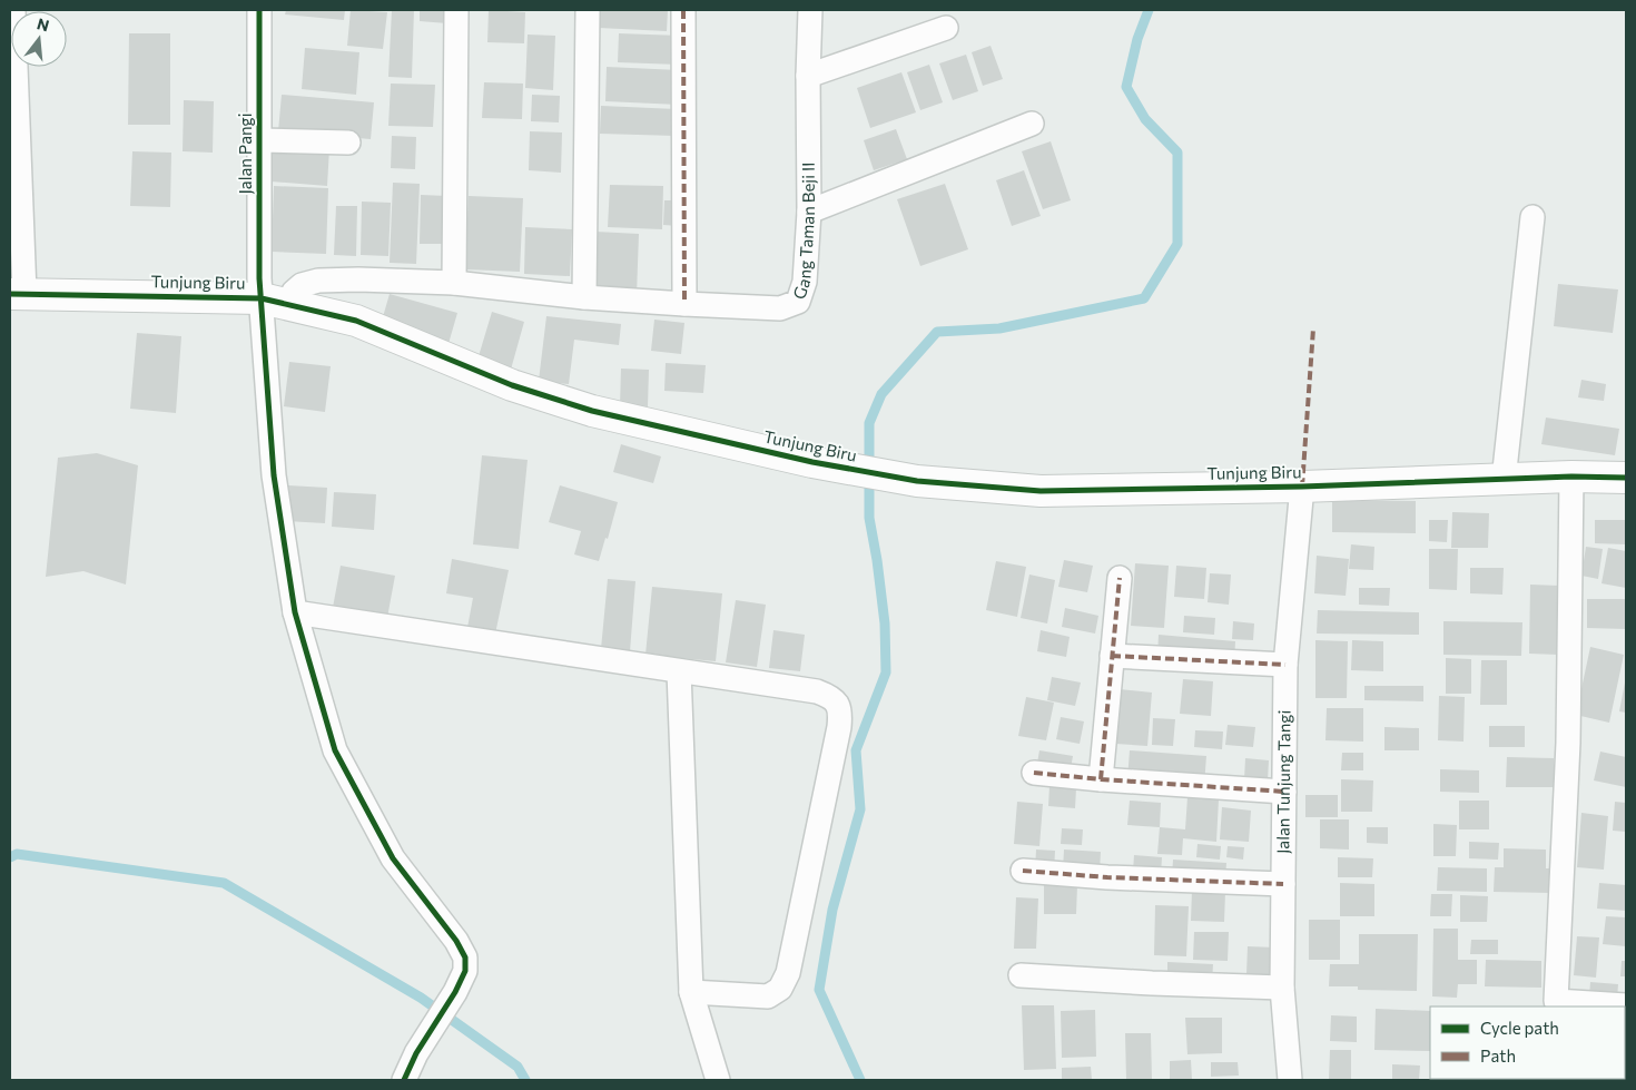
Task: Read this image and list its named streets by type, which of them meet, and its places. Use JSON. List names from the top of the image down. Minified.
{"streets":{"street":["Jalan Pangi","Gang Taman Beji II","Tunjung Biru","Jalan Tunjung Tangi"]},"crossings":[["Jalan Pangi","Gang Taman Beji II"],["Jalan Pangi","Tunjung Biru"],["Gang Taman Beji II","Tunjung Biru"],["Tunjung Biru","Jalan Tunjung Tangi"]],"legend":["Cycle path","Path"],"north":"top"}
